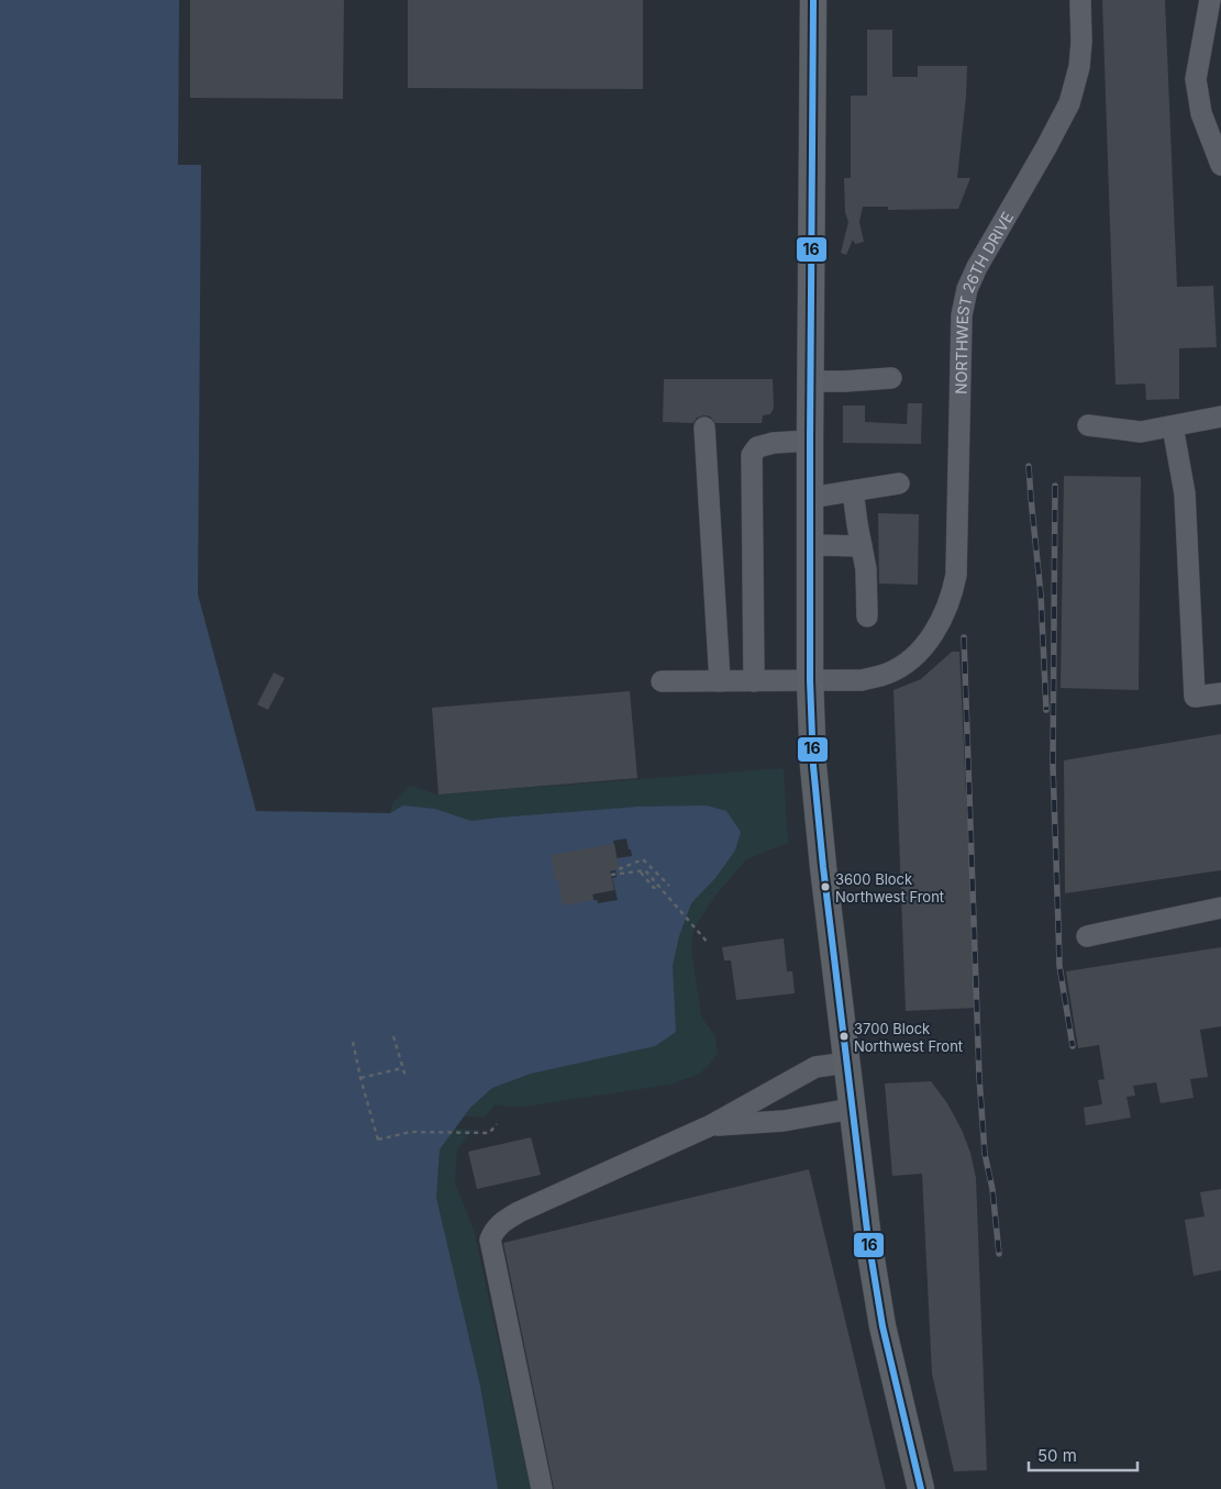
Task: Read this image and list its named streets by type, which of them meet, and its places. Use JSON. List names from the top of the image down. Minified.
{"streets":{"street":["NORTHWEST 26TH DRIVE"]},"places":["3600 Block Northwest Front","3700 Block Northwest Front"],"lines":["transit line 16"],"scale_bar":"50 m"}
